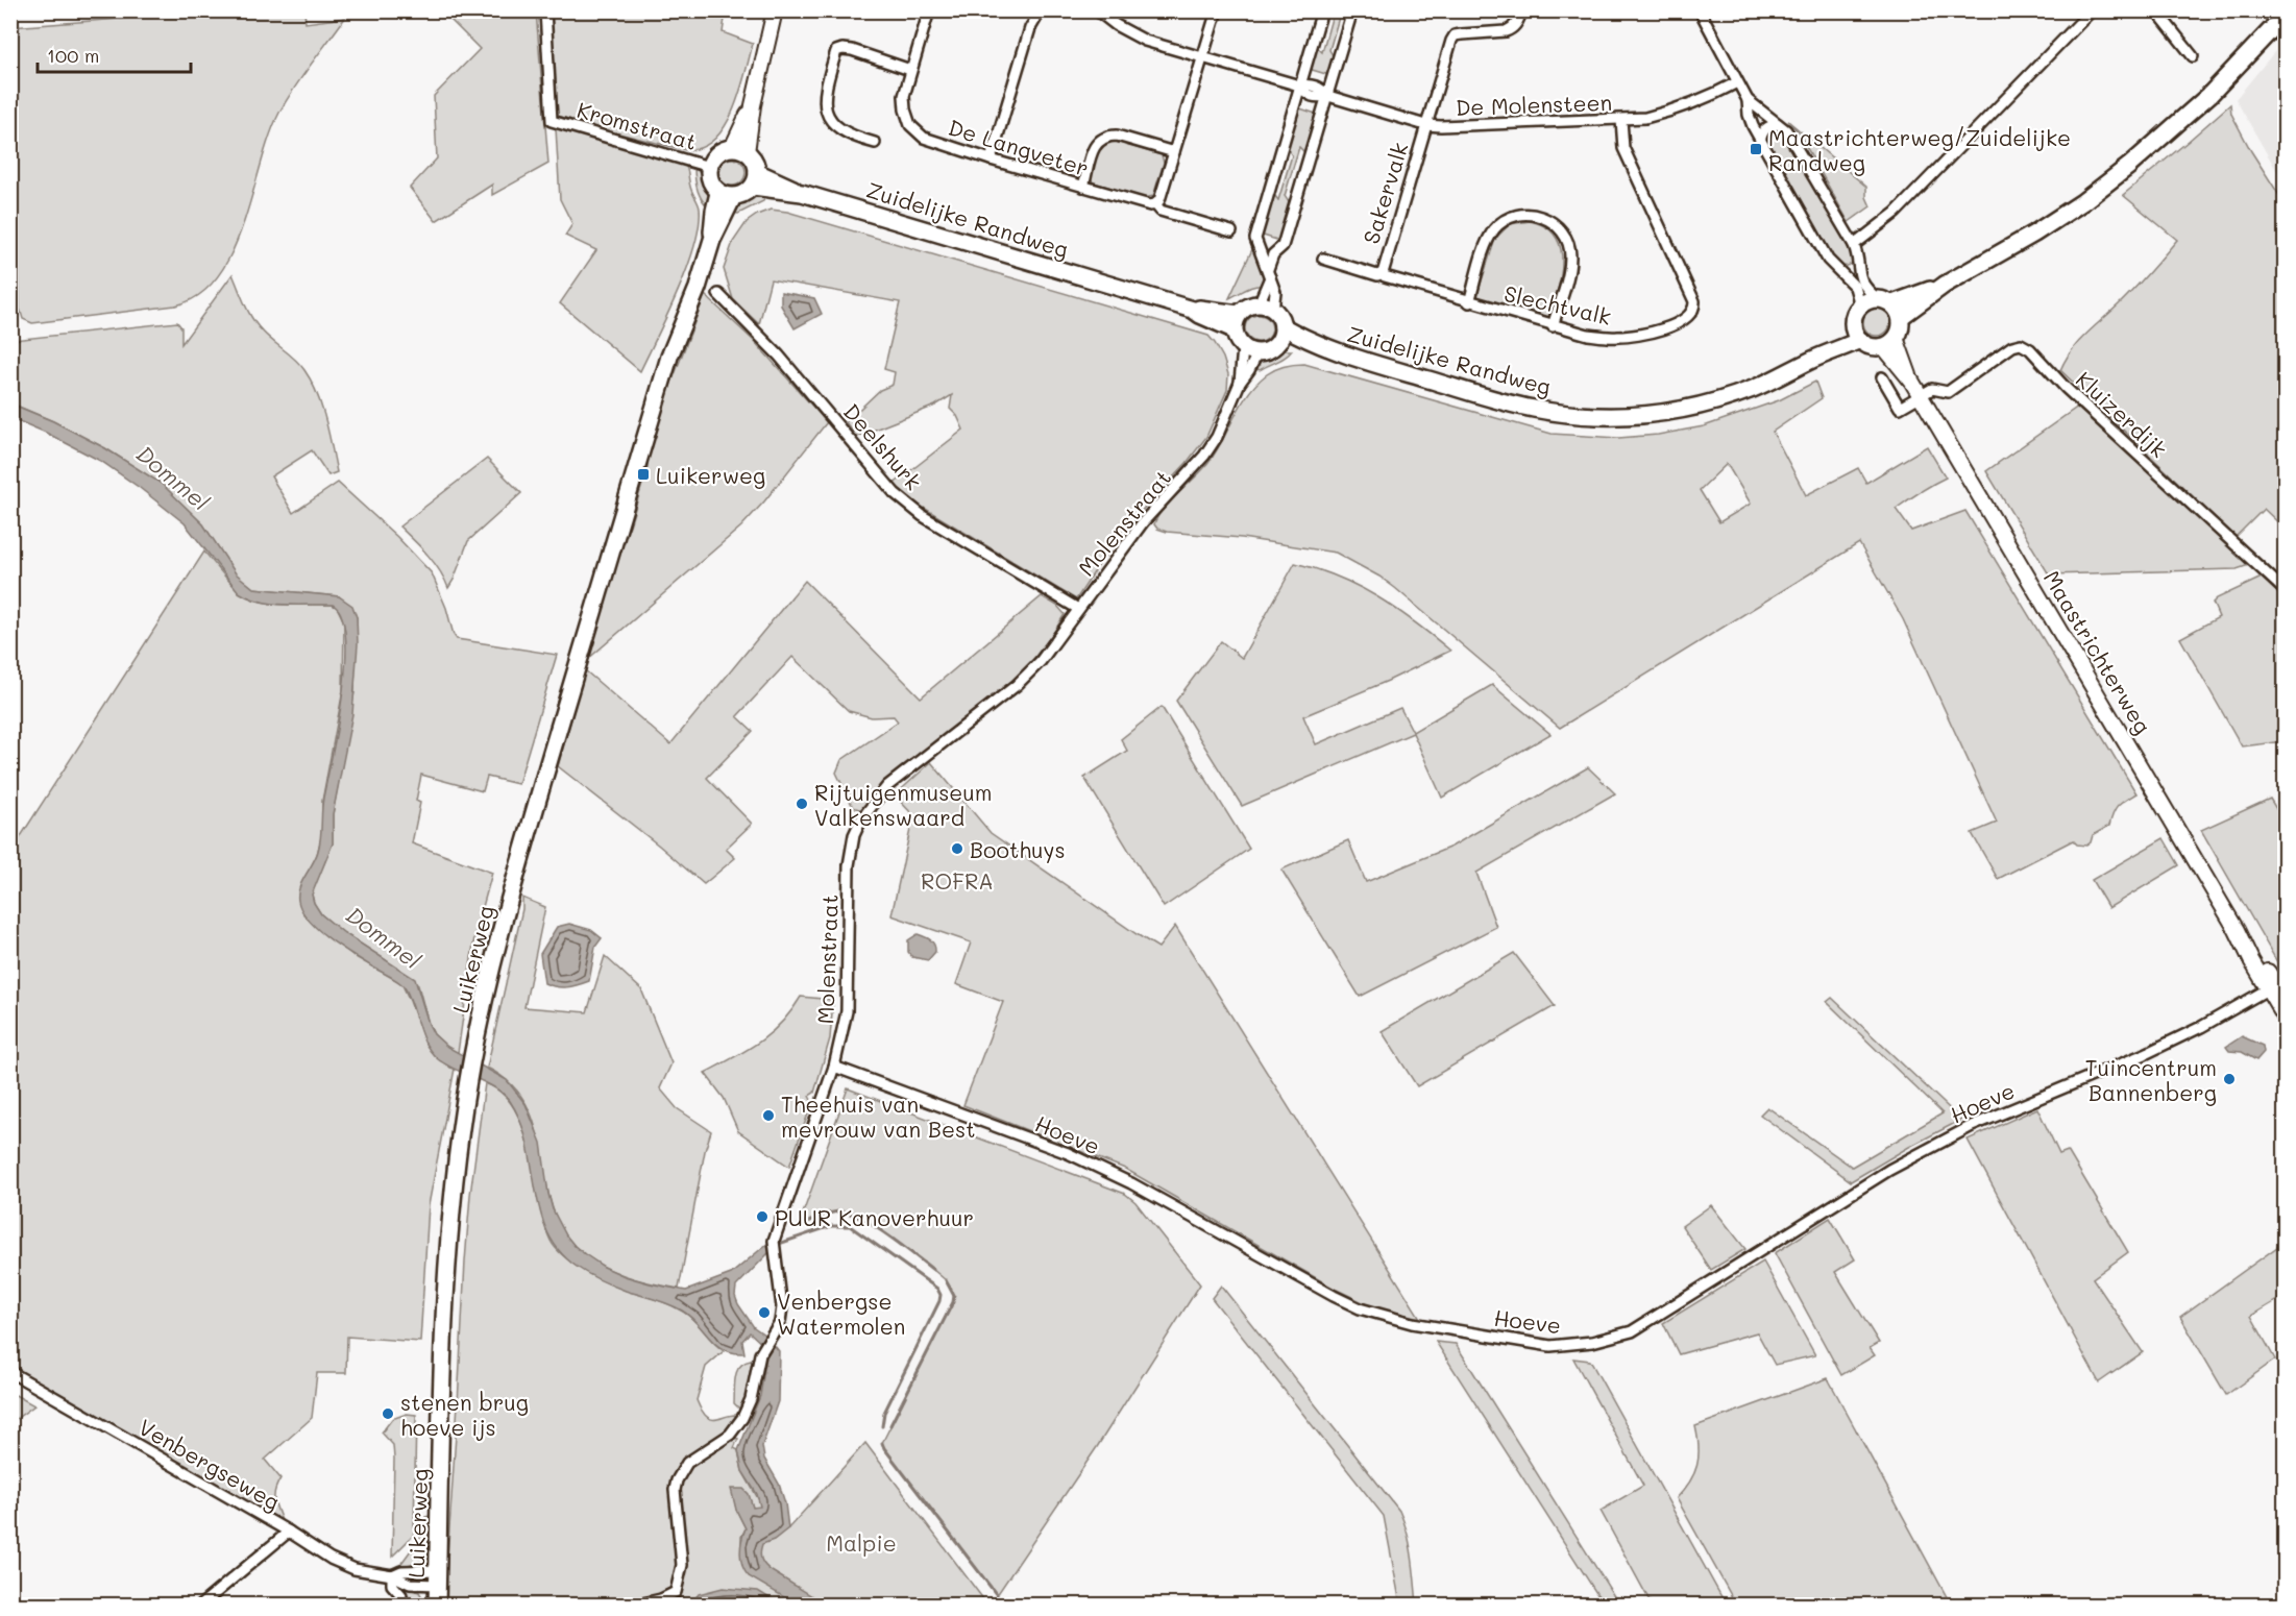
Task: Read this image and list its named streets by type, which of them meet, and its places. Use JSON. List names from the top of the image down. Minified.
{"streets":{"main road":["Zuidelijke Randweg","Maastrichterweg","Luikerweg"],"street":["De Molensteen","Kromstraat","De Langveter","Sakervalk","Slechtvalk","Kluizerdijk","Deelshurk","Molenstraat","Hoeve","Venbergseweg"]},"crossings":[["De Molensteen","Sakervalk"],["De Molensteen","Slechtvalk"],["Kromstraat","Zuidelijke Randweg"],["Kromstraat","Luikerweg"],["Sakervalk","Slechtvalk"],["Zuidelijke Randweg","Molenstraat"],["Zuidelijke Randweg","Maastrichterweg"],["Zuidelijke Randweg","Luikerweg"],["Kluizerdijk","Maastrichterweg"],["Deelshurk","Molenstraat"],["Molenstraat","Hoeve"],["Maastrichterweg","Hoeve"],["Luikerweg","Venbergseweg"]],"water":["Dommel"],"parks":["ROFRA","Malpie"],"places":{"transit":["Maastrichterweg/Zuidelijke Randweg","Luikerweg"],"other":["Rijtuigenmuseum Valkenswaard","Boothuys","Tuincentrum Bannenberg","Theehuis van mevrouw van Best","PUUR Kanoverhuur","Venbergse Watermolen","stenen brug hoeve ijs"]},"scale_bar":"100 m"}
